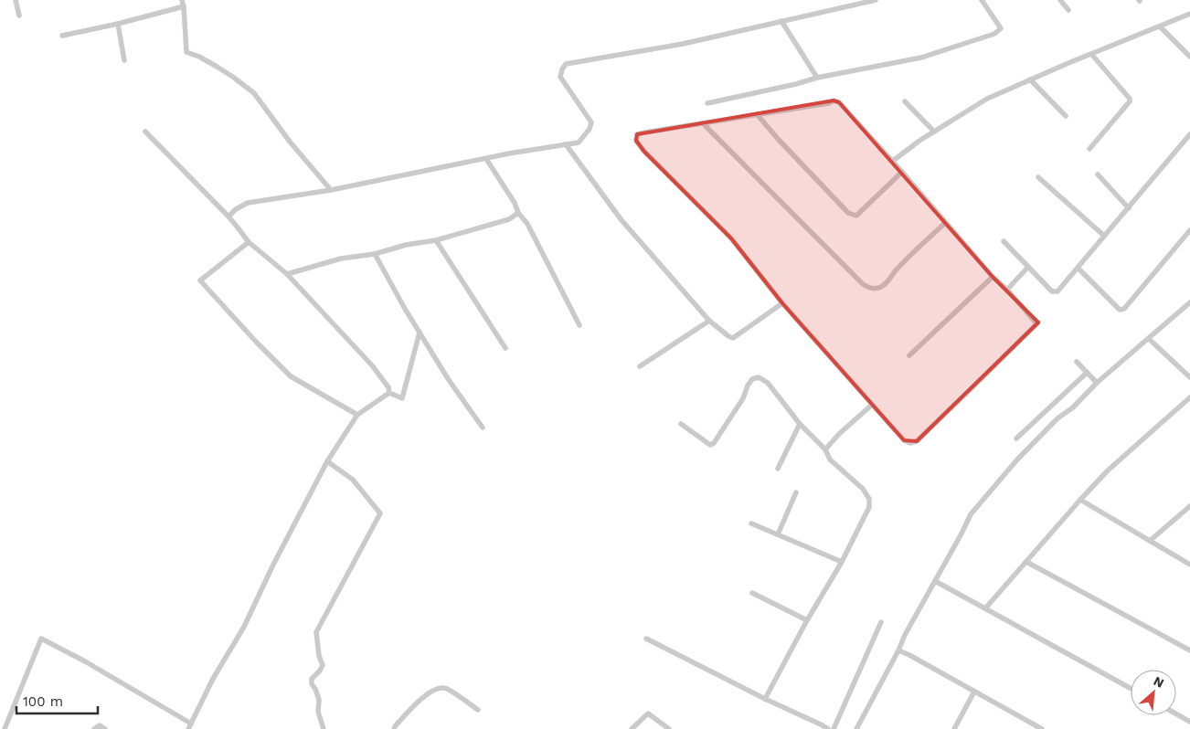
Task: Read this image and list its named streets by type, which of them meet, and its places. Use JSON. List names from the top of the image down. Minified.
{"scale_bar":"100 m","north":"top right"}
